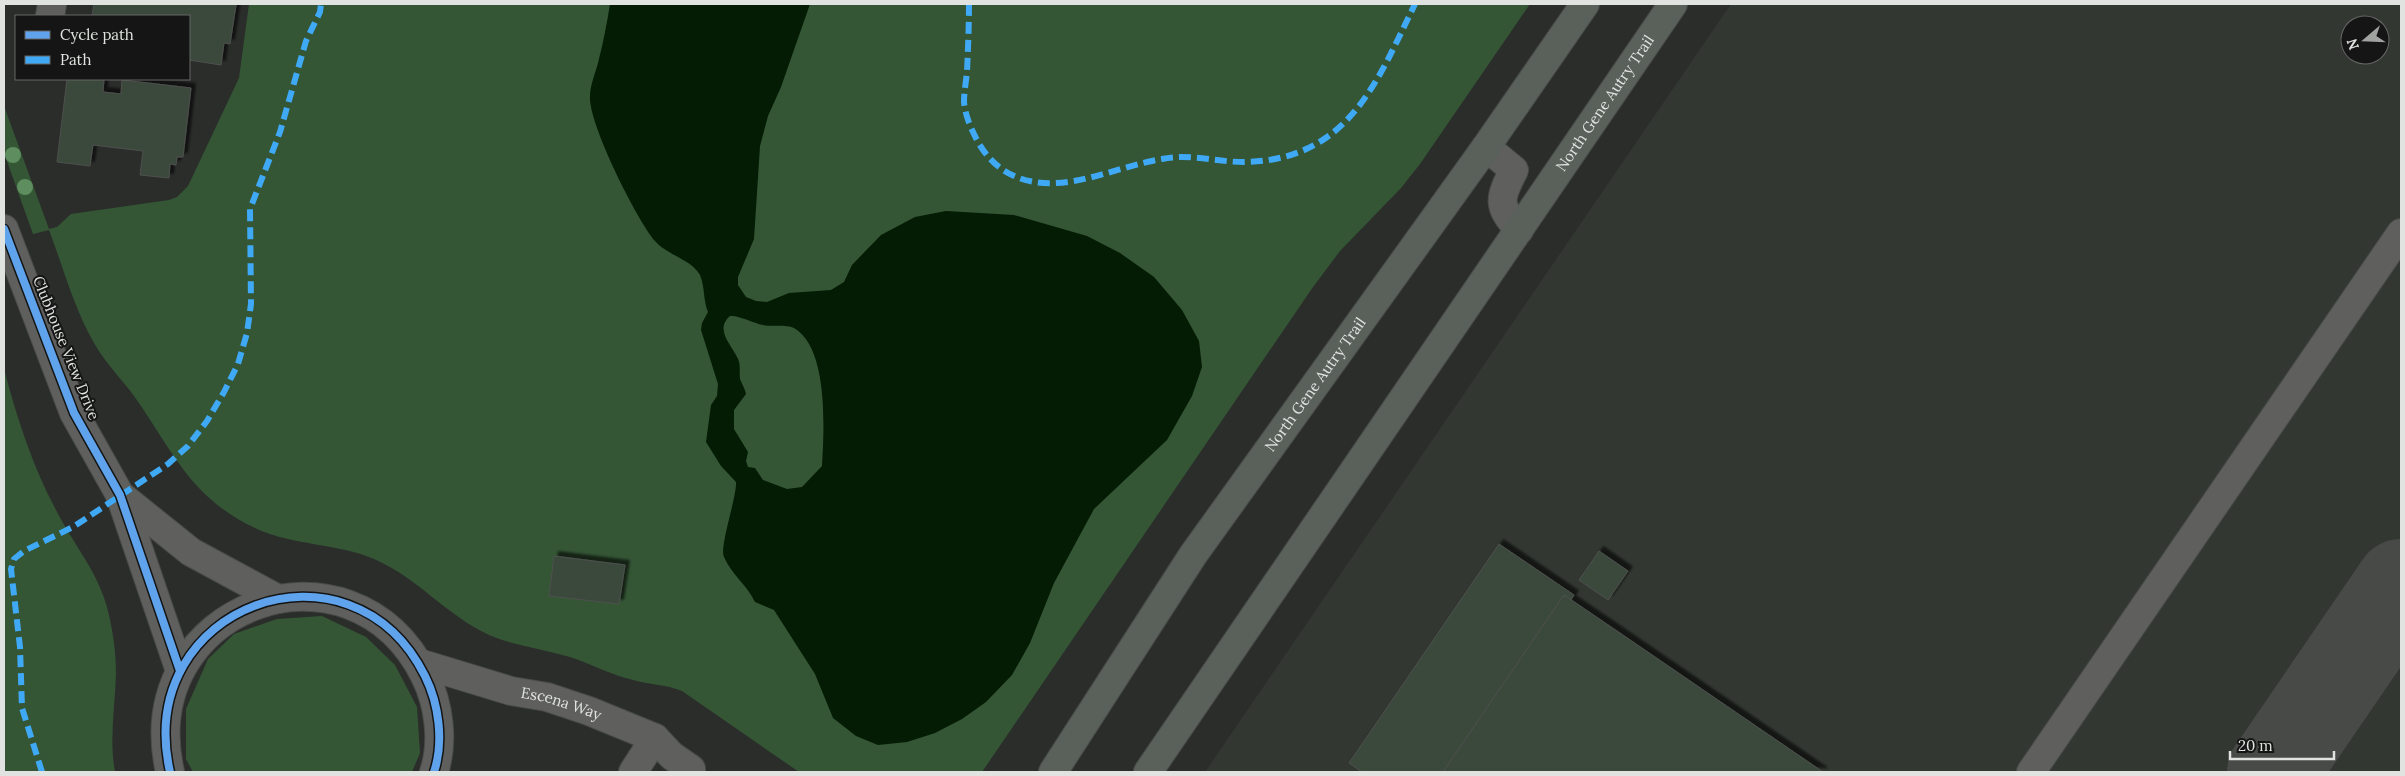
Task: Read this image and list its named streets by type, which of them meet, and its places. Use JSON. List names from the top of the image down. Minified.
{"streets":{"main road":["North Gene Autry Trail"],"street":["Clubhouse View Drive","Escena Way"]},"legend":["Cycle path","Path"],"scale_bar":"20 m","north":"left"}
